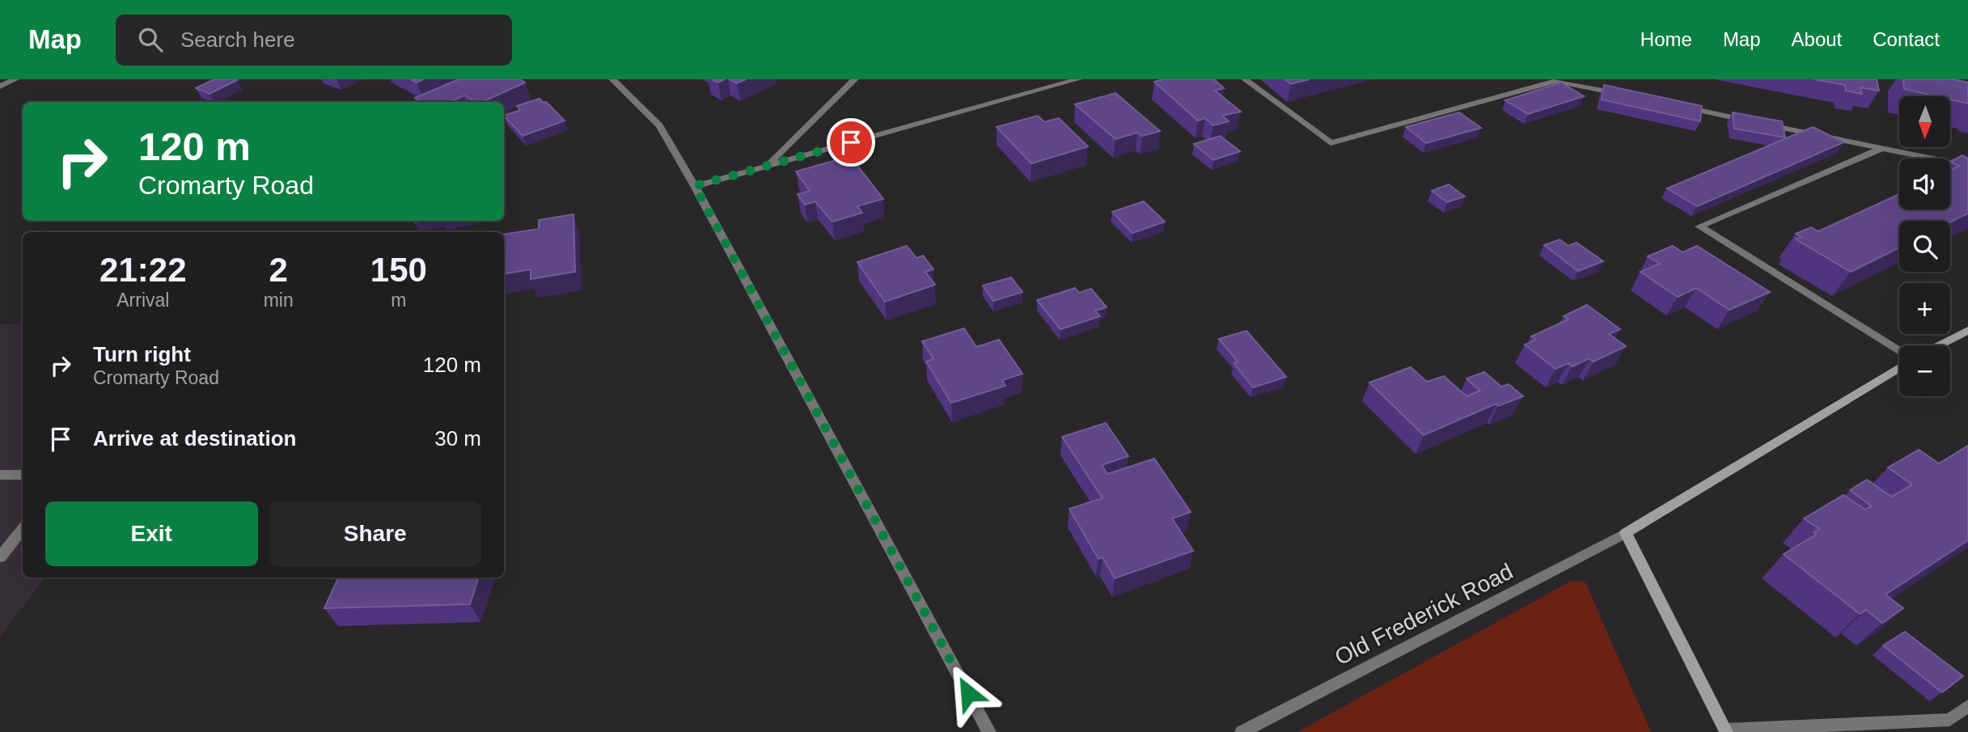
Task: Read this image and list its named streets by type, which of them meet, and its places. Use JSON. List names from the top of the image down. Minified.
{"streets":{"street":["Old Frederick Road"]},"north":"bottom","page":{"header":"Map","search":"Search here","nav":["Home","Map","About","Contact"],"map_buttons":["+","−"],"turn":["120 m","Cromarty Road"],"eta":["21:22","Arrival","2","min","150","m"],"list":[{"name":"Turn right","note":"Cromarty Road","value":"120 m"},{"name":"Arrive at destination","value":"30 m"}],"buttons":["Exit","Share"]}}
